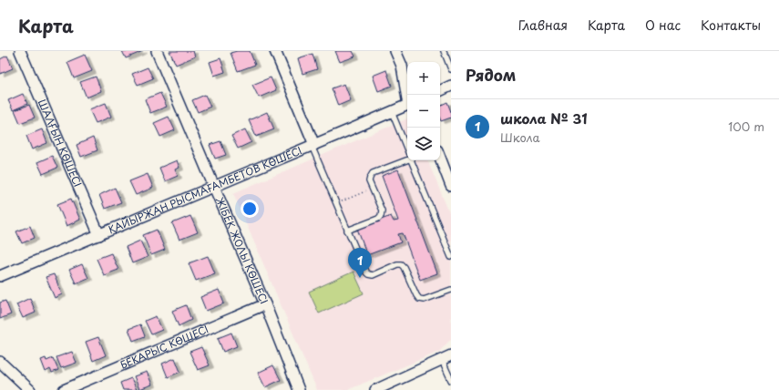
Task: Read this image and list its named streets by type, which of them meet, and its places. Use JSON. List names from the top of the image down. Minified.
{"streets":{"street":["ШАЛҒЫН КӨШЕСІ","ҚАЙЫРЖАН РЫСМАҒАМБЕТОВ КӨШЕСІ","ЖІБЕК ЖОЛЫ КӨШЕСІ","БЕКАРЫС КӨШЕСІ"]},"crossings":[["ШАЛҒЫН КӨШЕСІ","ҚАЙЫРЖАН РЫСМАҒАМБЕТОВ КӨШЕСІ"],["ҚАЙЫРЖАН РЫСМАҒАМБЕТОВ КӨШЕСІ","ЖІБЕК ЖОЛЫ КӨШЕСІ"],["ЖІБЕК ЖОЛЫ КӨШЕСІ","БЕКАРЫС КӨШЕСІ"]],"page":{"header":"Карта","nav":["Главная","Карта","О нас","Контакты"],"heading":"Рядом","map_buttons":["+","−"],"list":[{"mark":"1","name":"школа № 31","note":"Школа","value":"100 m"}],"pins":"1"}}
